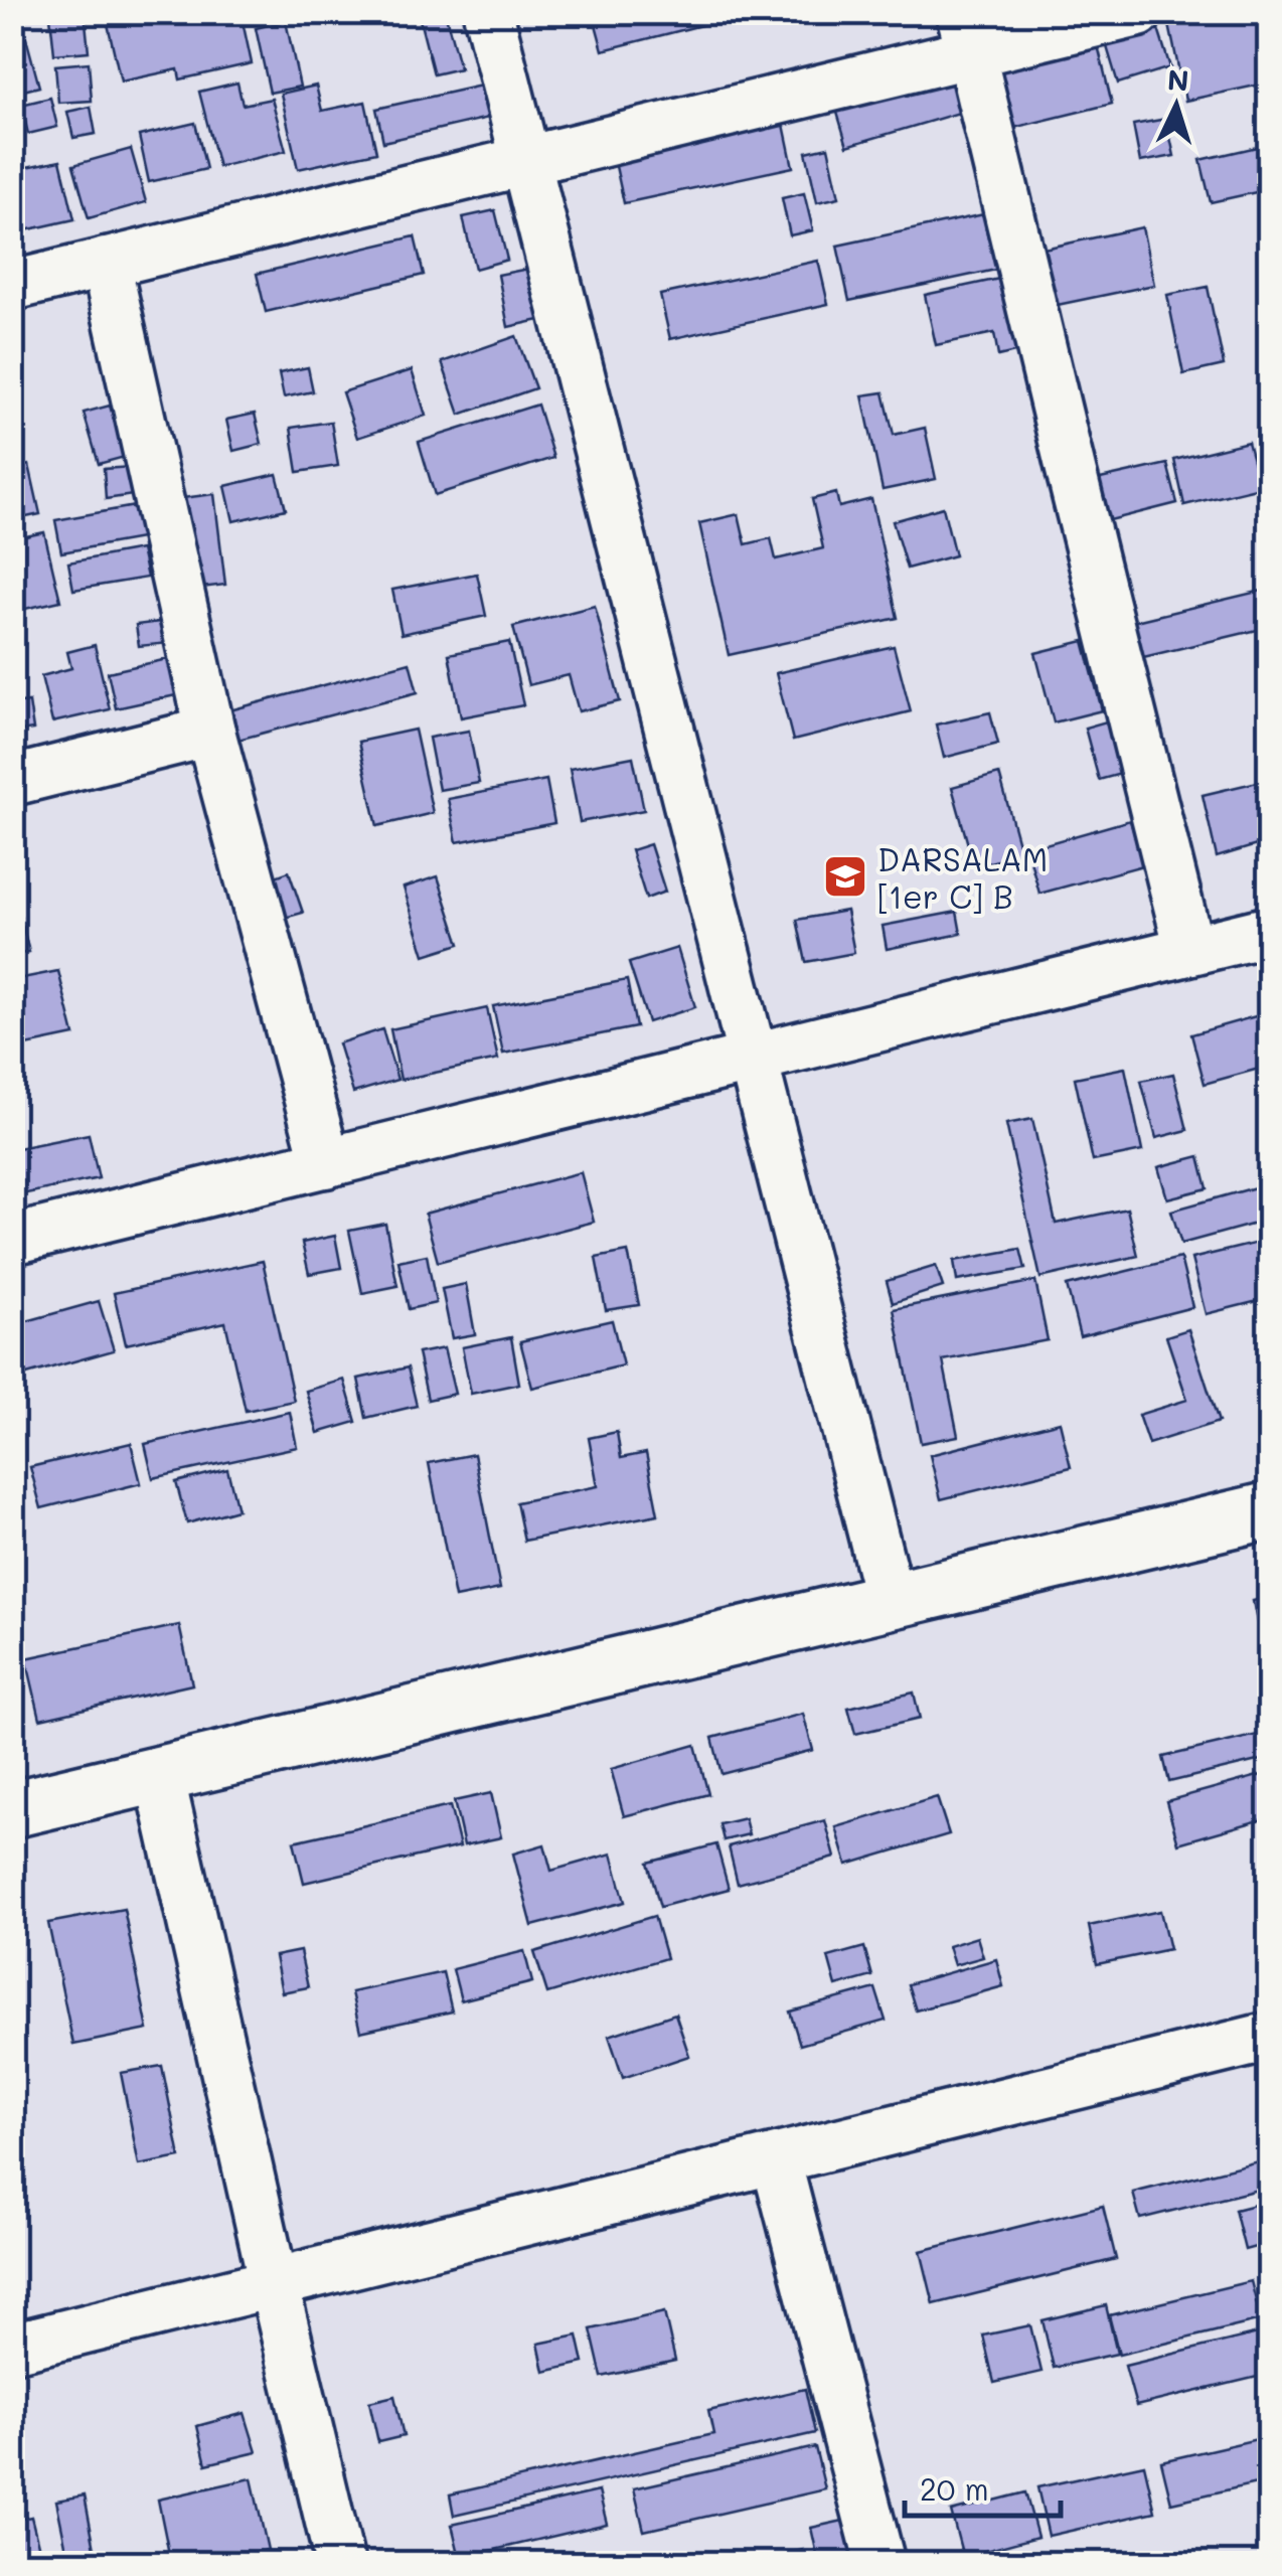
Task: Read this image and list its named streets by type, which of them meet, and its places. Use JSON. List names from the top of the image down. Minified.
{"places":{"school or university":["DARSALAM [1er C] B"]},"scale_bar":"20 m","north":"top"}
